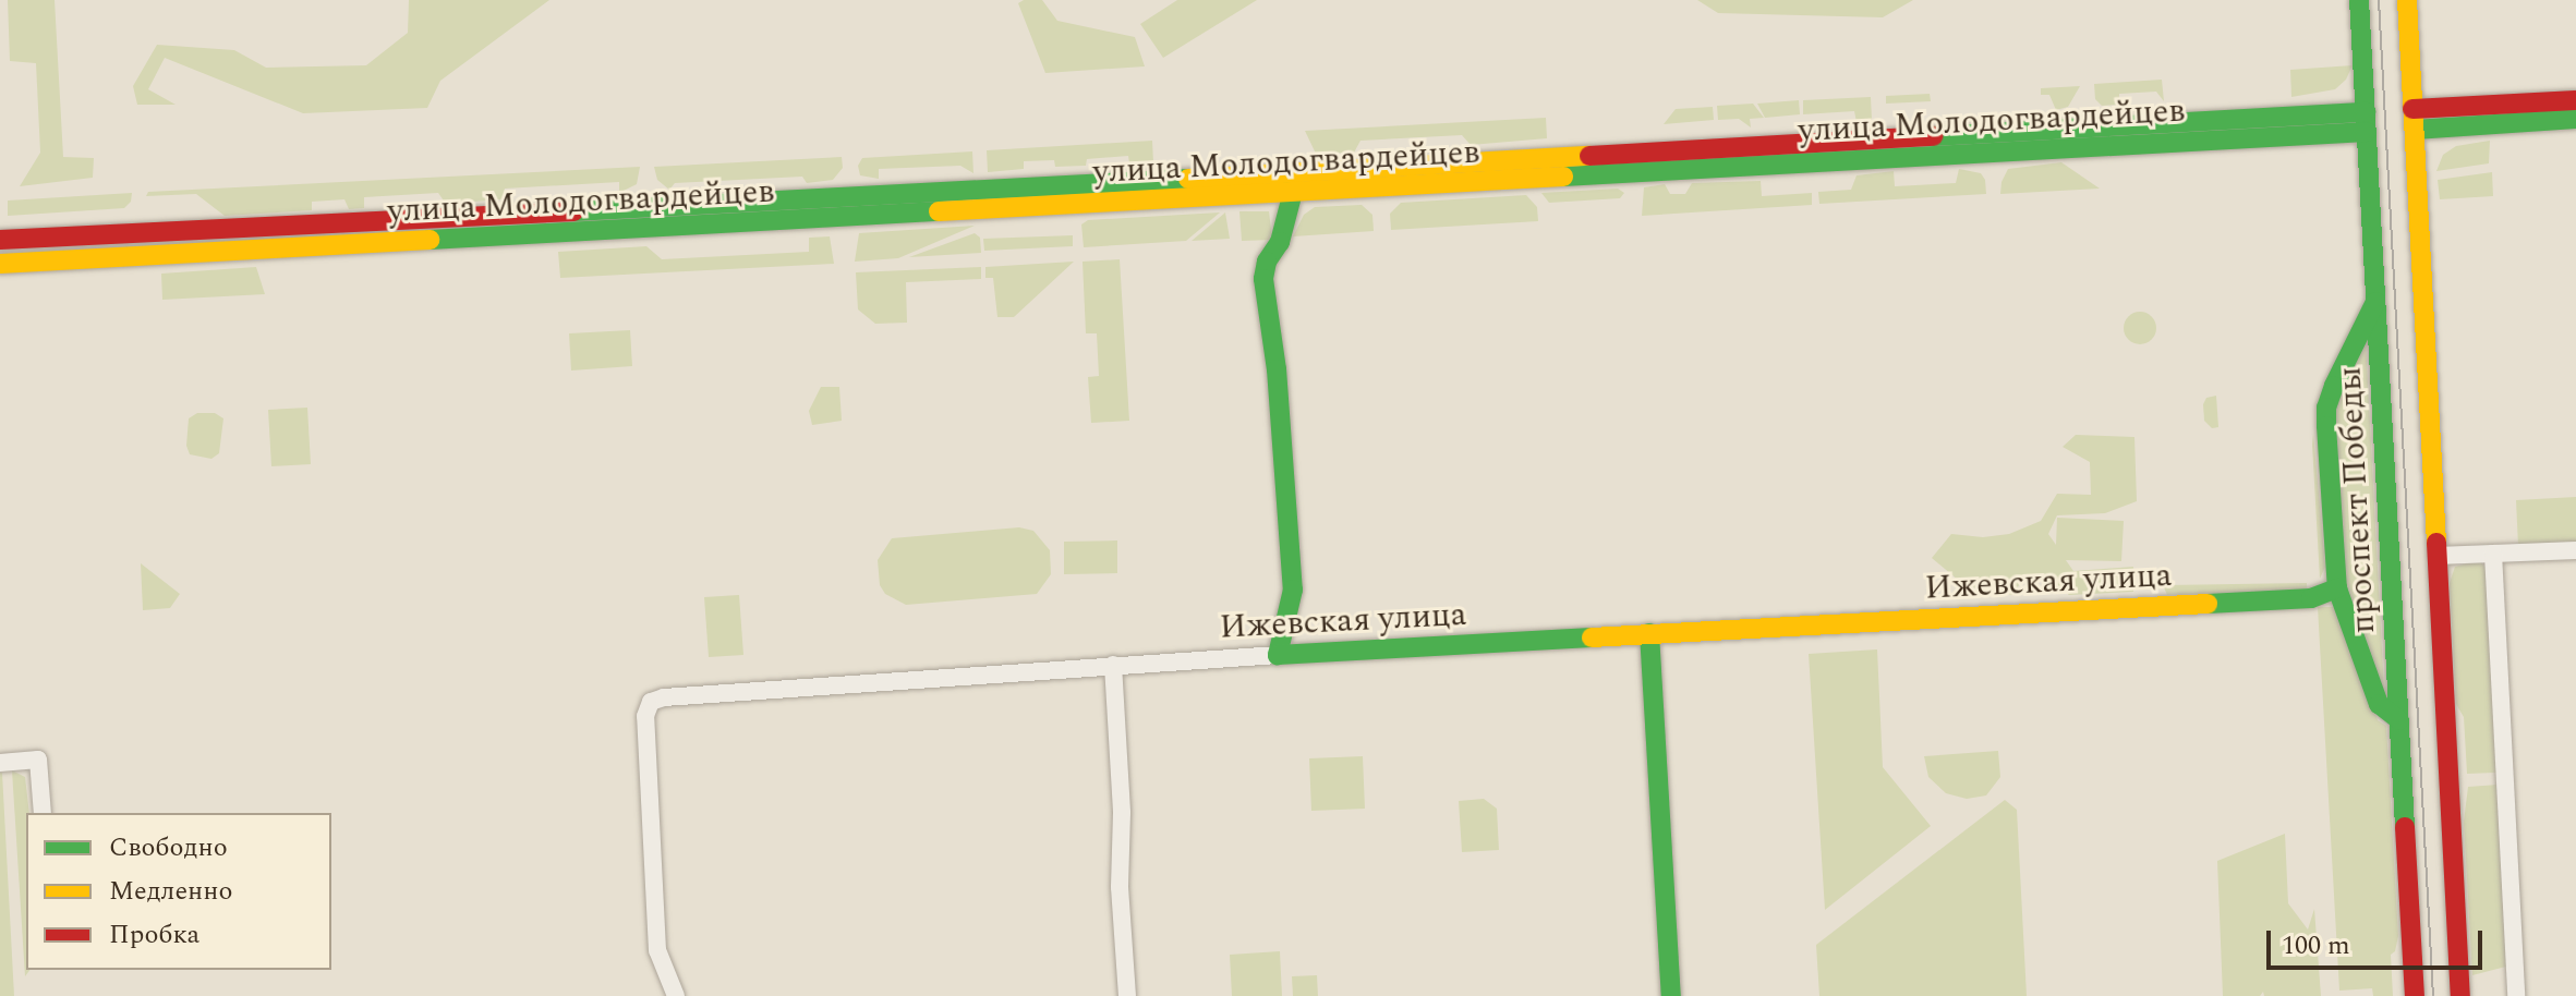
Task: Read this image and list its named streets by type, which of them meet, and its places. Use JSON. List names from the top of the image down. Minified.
{"streets":{"main road":["улица Молодогвардейцев","проспект Победы","Ижевская улица"]},"crossings":[["улица Молодогвардейцев","проспект Победы"]],"legend":["Свободно","Медленно","Пробка"],"scale_bar":"100 m"}
